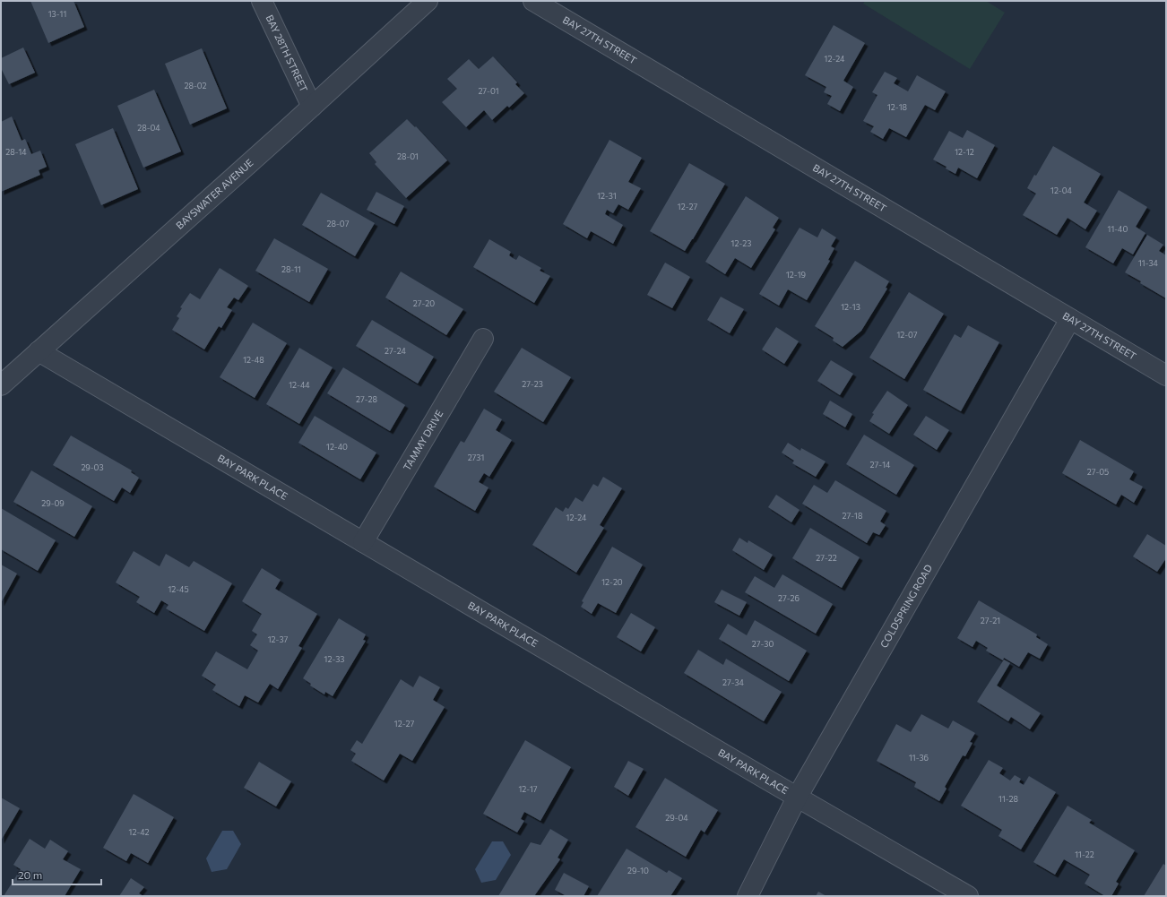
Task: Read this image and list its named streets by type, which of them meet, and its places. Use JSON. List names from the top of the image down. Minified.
{"streets":{"street":["BAY 27TH STREET","BAY 28TH STREET","BAYSWATER AVENUE","TAMMY DRIVE","BAY PARK PLACE","COLDSPRING ROAD"]},"crossings":[["BAY 27TH STREET","COLDSPRING ROAD"],["BAY 28TH STREET","BAYSWATER AVENUE"],["BAYSWATER AVENUE","BAY PARK PLACE"],["TAMMY DRIVE","BAY PARK PLACE"],["BAY PARK PLACE","COLDSPRING ROAD"]],"house_numbers":["13-11","12-24","28-02","27-01","12-18","28-04","28-14","12-12","28-01","12-04","12-31","12-27","28-07","11-40","12-23","11-34","28-11","12-19","27-20","12-13","12-07","27-24","12-48","27-23","12-44","27-28","12-40","2731","27-14","29-03","27-05","29-09","27-18","12-24","27-22","12-20","12-45","27-26","27-21","12-37","27-30","12-33","27-34","12-27","11-36","12-17","11-28","29-04","12-42","11-22","29-10"],"scale_bar":"20 m"}
